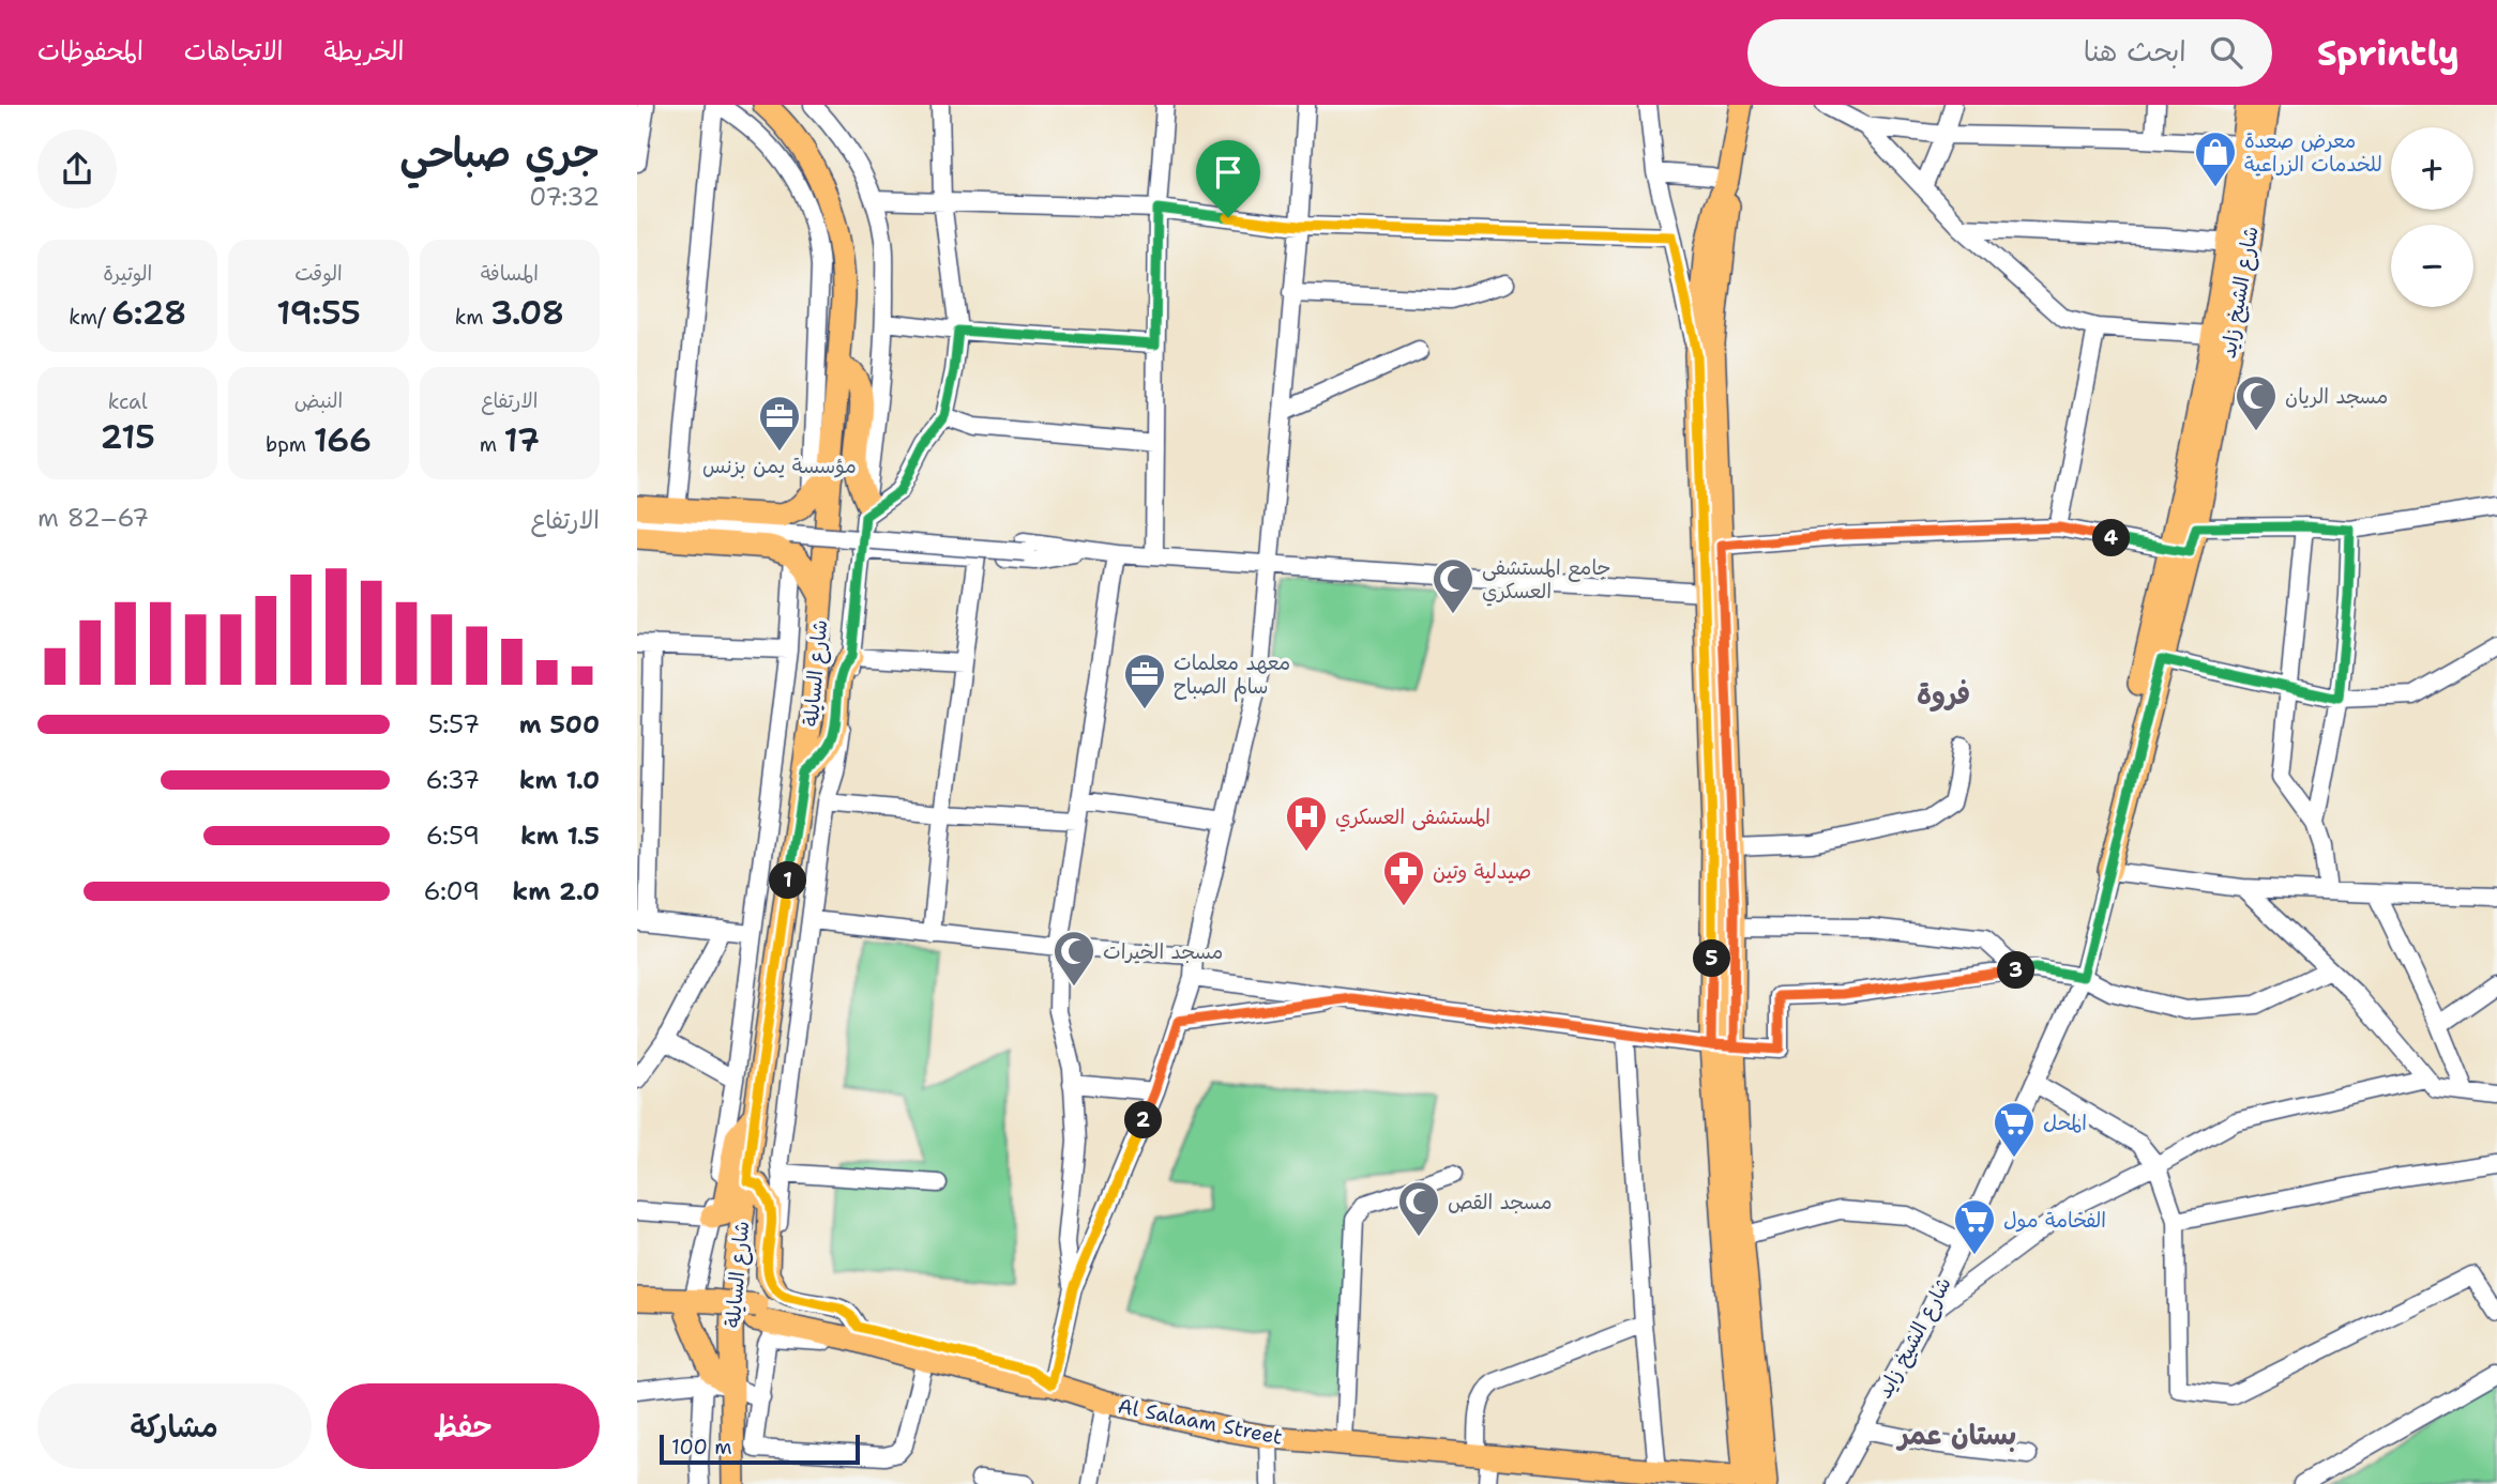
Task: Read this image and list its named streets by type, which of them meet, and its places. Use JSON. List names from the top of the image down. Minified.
{"streets":{"main road":["شارع الشيخ زايد","شارع السايلة","Al Salaam Street"]},"districts":["فروة","بستان عمر"],"places":{"shop":["معرض صعدة للخدمات الزراعية"],"mosque":["مسجد الريان","جامع المستشفى العسكري","مسجد الخيرات","مسجد القص"],"office":["مؤسسة يمن بزنس","معهد معلمات سالم الصباح"],"hospital":["المستشفى العسكري"],"pharmacy":["صيدلية وتين"],"supermarket":["المحل","الفخامة مول"]},"scale_bar":"100 m","page":{"header":"Sprintly","search":"ابحث هنا","nav":["الخريطة","الاتجاهات","المحفوظات"],"heading":["جري صباحي","07:32"],"map_buttons":["+","−"],"stats":[["المسافة","3.08 km"],["الوقت","19:55"],["الوتيرة","6:28 /km"],["الارتفاع","17 m"],["النبض","166 bpm"],["kcal","215"]],"chart":["الارتفاع","67–82 m"],"pins":["4","1","5","3","2"],"list":[{"name":"500 m","note":"5:57"},{"name":"1.0 km","note":"6:37"},{"name":"1.5 km","note":"6:59"},{"name":"2.0 km","note":"6:09"}],"buttons":["حفظ","مشاركة"],"scale":"100 m"}}
